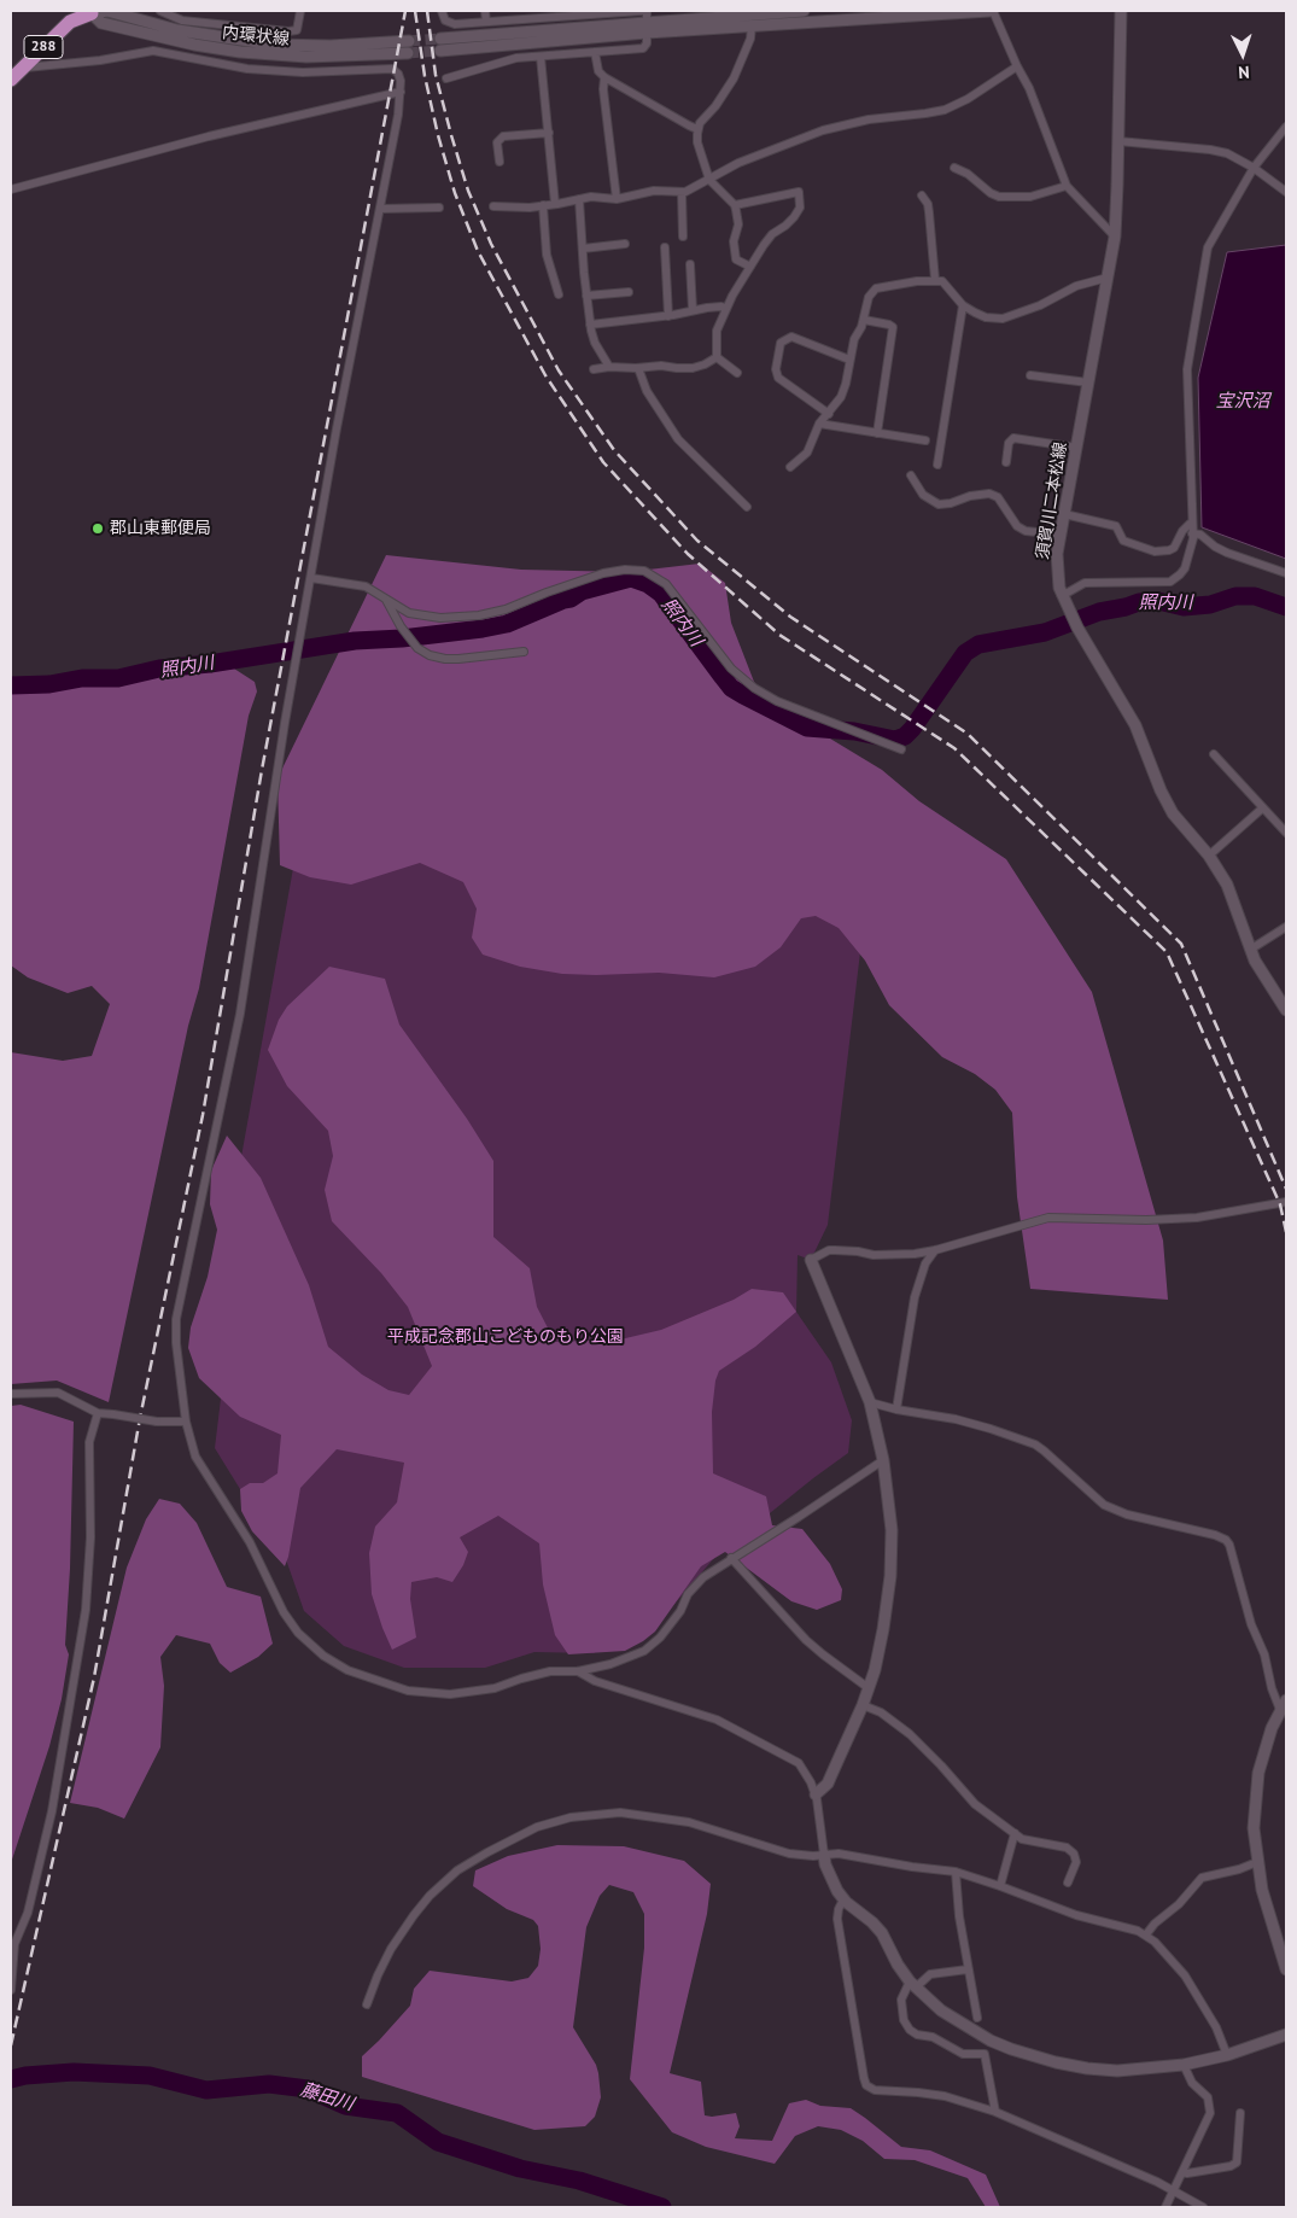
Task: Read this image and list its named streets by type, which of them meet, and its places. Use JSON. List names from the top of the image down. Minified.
{"streets":{"highway":["288"],"main road":["内環状線","須賀川二本松線"]},"crossings":[["内環状線","288"]],"water":["宝沢沼","照内川","藤田川"],"parks":["平成記念郡山こどものもり公園"],"places":["郡山東郵便局"],"north":"bottom"}
